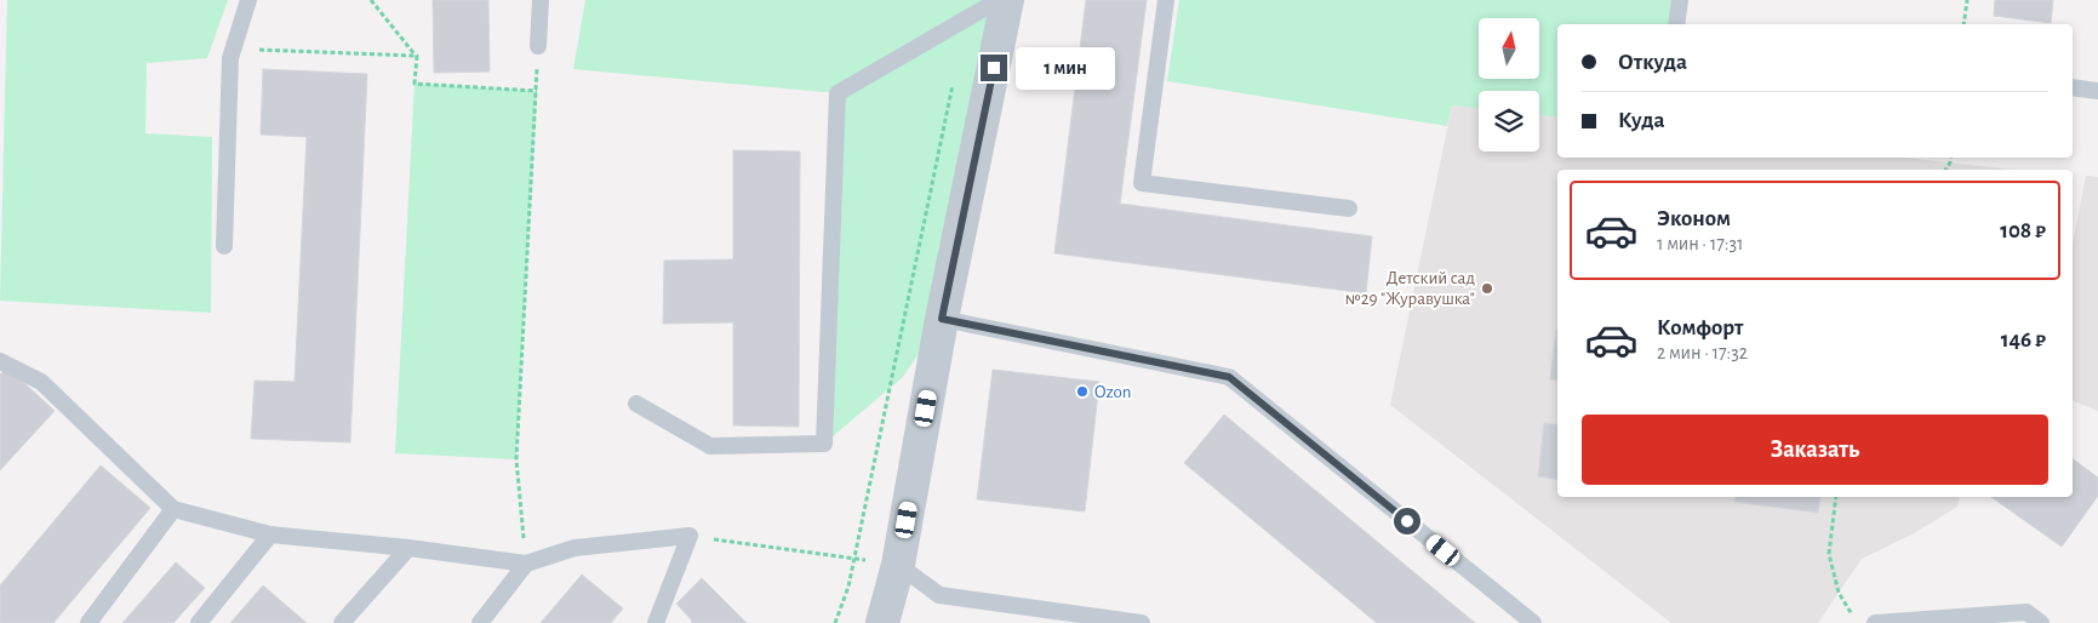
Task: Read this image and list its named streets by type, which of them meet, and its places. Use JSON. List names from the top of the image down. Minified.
{"places":["Детский сад №29 \"Журавушка\"","Ozon"],"north":"top","page":{"banner":["Откуда","Куда"],"bubble":"1 мин","list":[{"name":"Эконом","note":"1 мин · 17:31","value":"108 ₽"},{"name":"Комфорт","note":"2 мин · 17:32","value":"146 ₽"}],"buttons":"Заказать"}}
